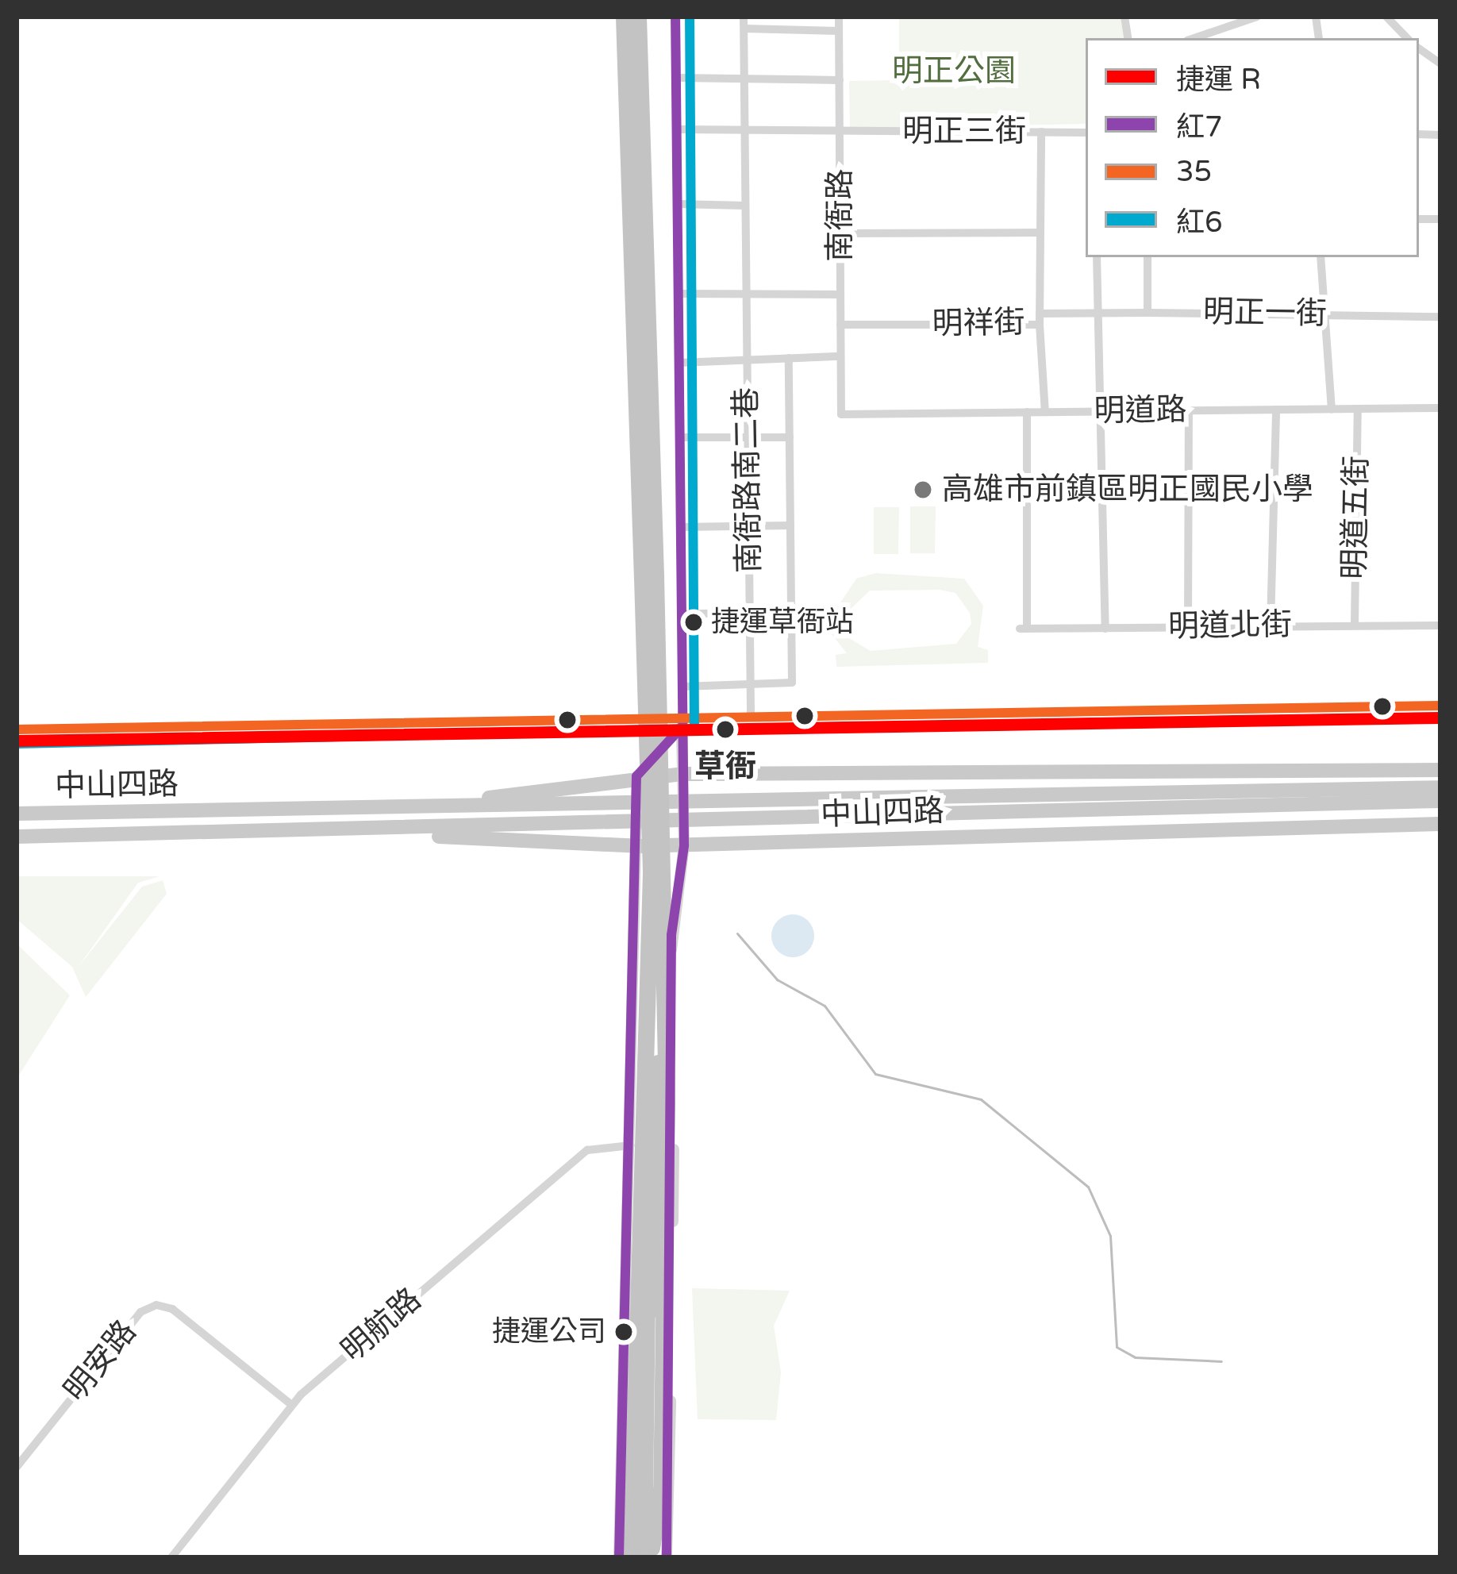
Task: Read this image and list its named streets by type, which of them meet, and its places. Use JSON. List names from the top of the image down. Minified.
{"streets":{"main road":["中山四路"],"street":["明正三街","南衙路","明正一街","明祥街","明道路","南衙路南二巷","明道五街","明道北街","明航路","明安路"]},"crossings":[["明正三街","南衙路"],["明正三街","明祥街"],["明正三街","南衙路南二巷"],["南衙路","明祥街"],["南衙路","明道路"],["南衙路","南衙路南二巷"],["明正一街","明祥街"],["明道路","明道五街"],["明道路","明道北街"],["明道五街","明道北街"],["明航路","明安路"]],"parks":["明正公園"],"places":["高雄市前鎮區明正國民小學","捷運草衙站","草衙","捷運公司"],"lines":["transit line 紅7","transit line 紅6","transit line 35","metro line R"],"legend":["捷運 R","紅7","35","紅6"]}
